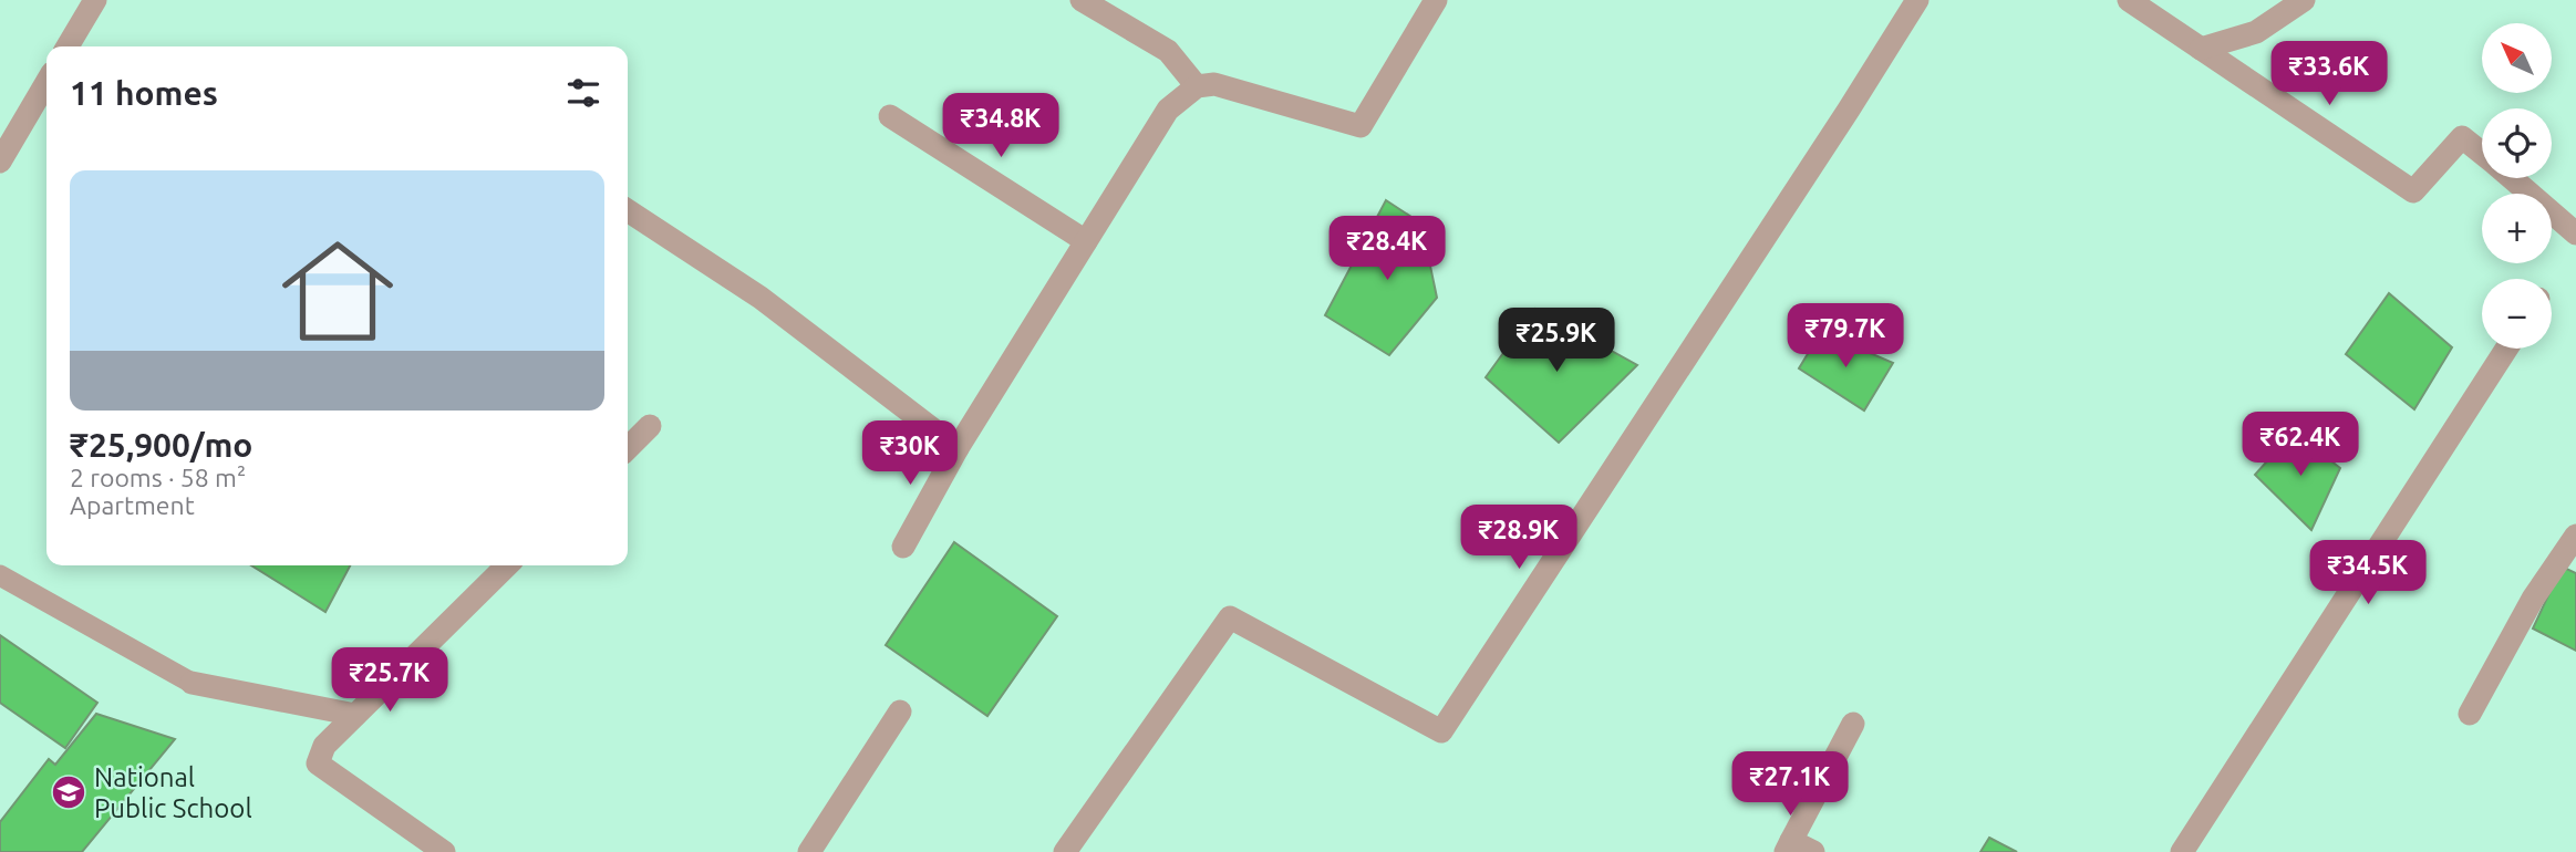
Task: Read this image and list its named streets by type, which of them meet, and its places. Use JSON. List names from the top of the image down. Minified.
{"places":{"school or university":["National Public School"]},"north":"top left","page":{"map_buttons":["+","−"],"price":["₹33.6K","₹34.8K","₹28.4K","₹79.7K","₹25.9K","₹62.4K","₹30K","₹28.9K","₹34.5K","₹25.7K","₹27.1K"],"heading":"11 homes","list":[{"name":"₹25,900/mo","note":"2 rooms · 58 m² · Apartment"}]}}
